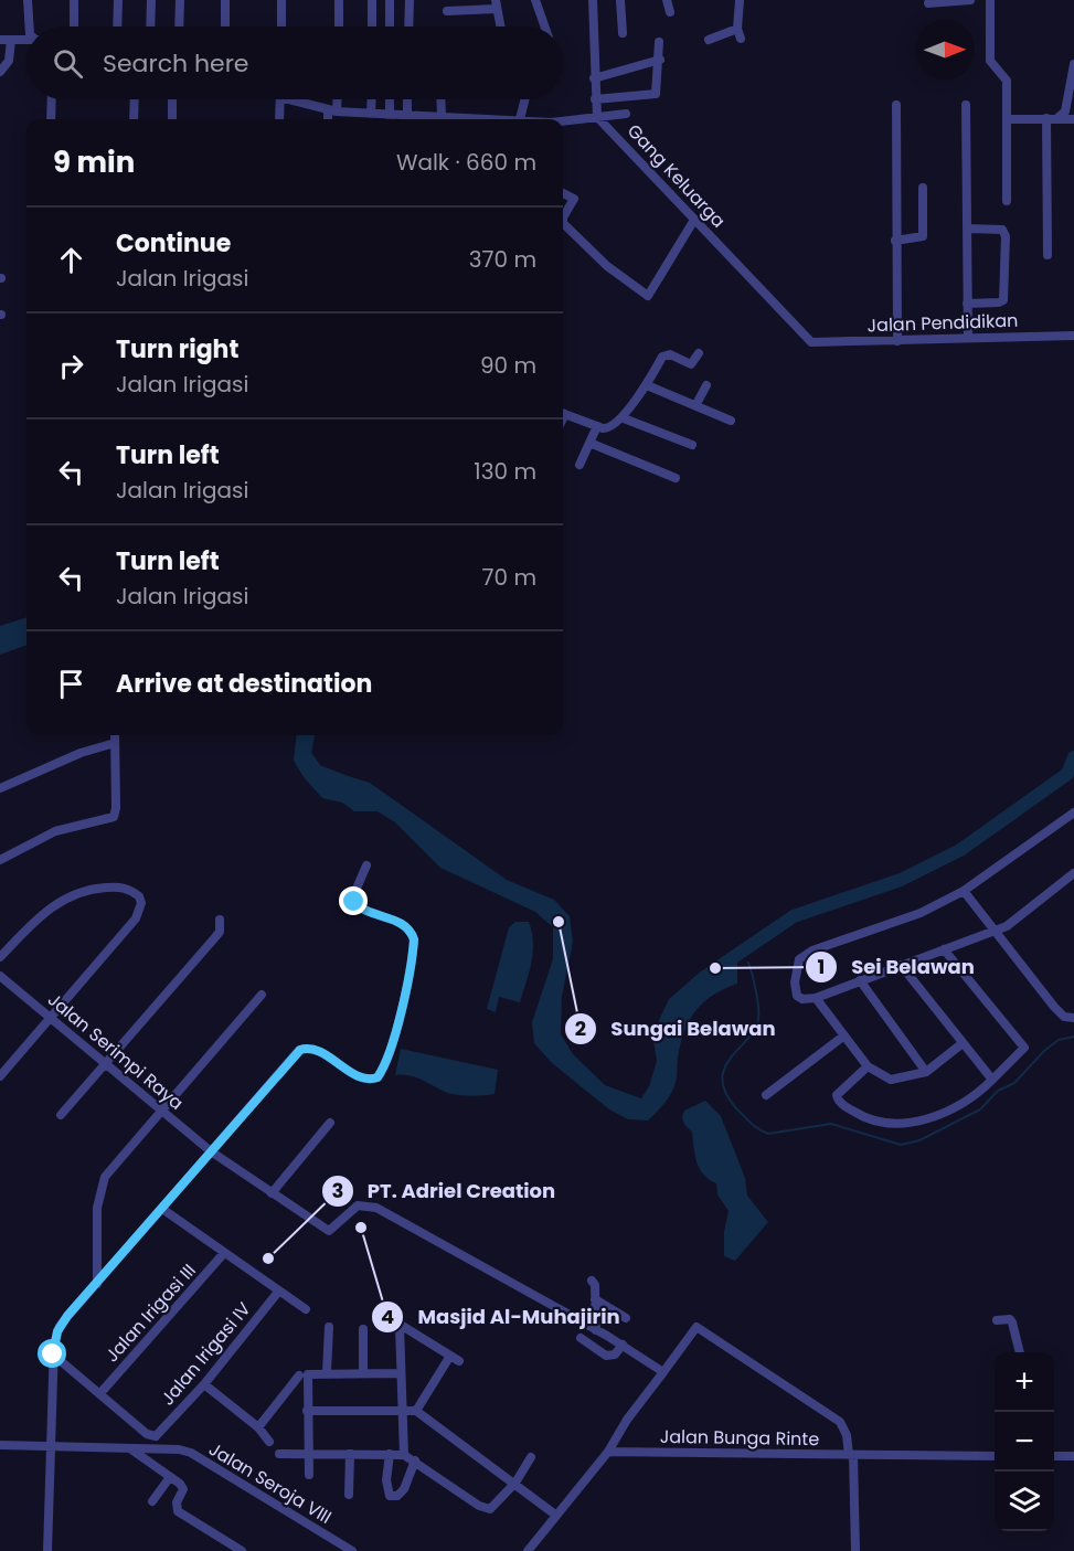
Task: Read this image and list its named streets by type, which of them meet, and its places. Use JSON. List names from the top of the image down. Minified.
{"streets":{"street":["Gang Keluarga","Jalan Pendidikan","Jalan Serimpi Raya","Jalan Irigasi III","Jalan Irigasi IV","Jalan Bunga Rinte","Jalan Seroja VIII"]},"crossings":[["Gang Keluarga","Jalan Pendidikan"]],"places":["Sungai Belawan","Sei Belawan","Masjid Al-Muhajirin","PT. Adriel Creation"],"north":"right","page":{"search":"Search here","heading":["9 min","Walk · 660 m"],"list":[["Continue","Jalan Irigasi","370 m"],["Turn right","Jalan Irigasi","90 m"],["Turn left","Jalan Irigasi","130 m"],["Turn left","Jalan Irigasi","70 m"],"Arrive at destination"],"map_buttons":["+","−"]}}
